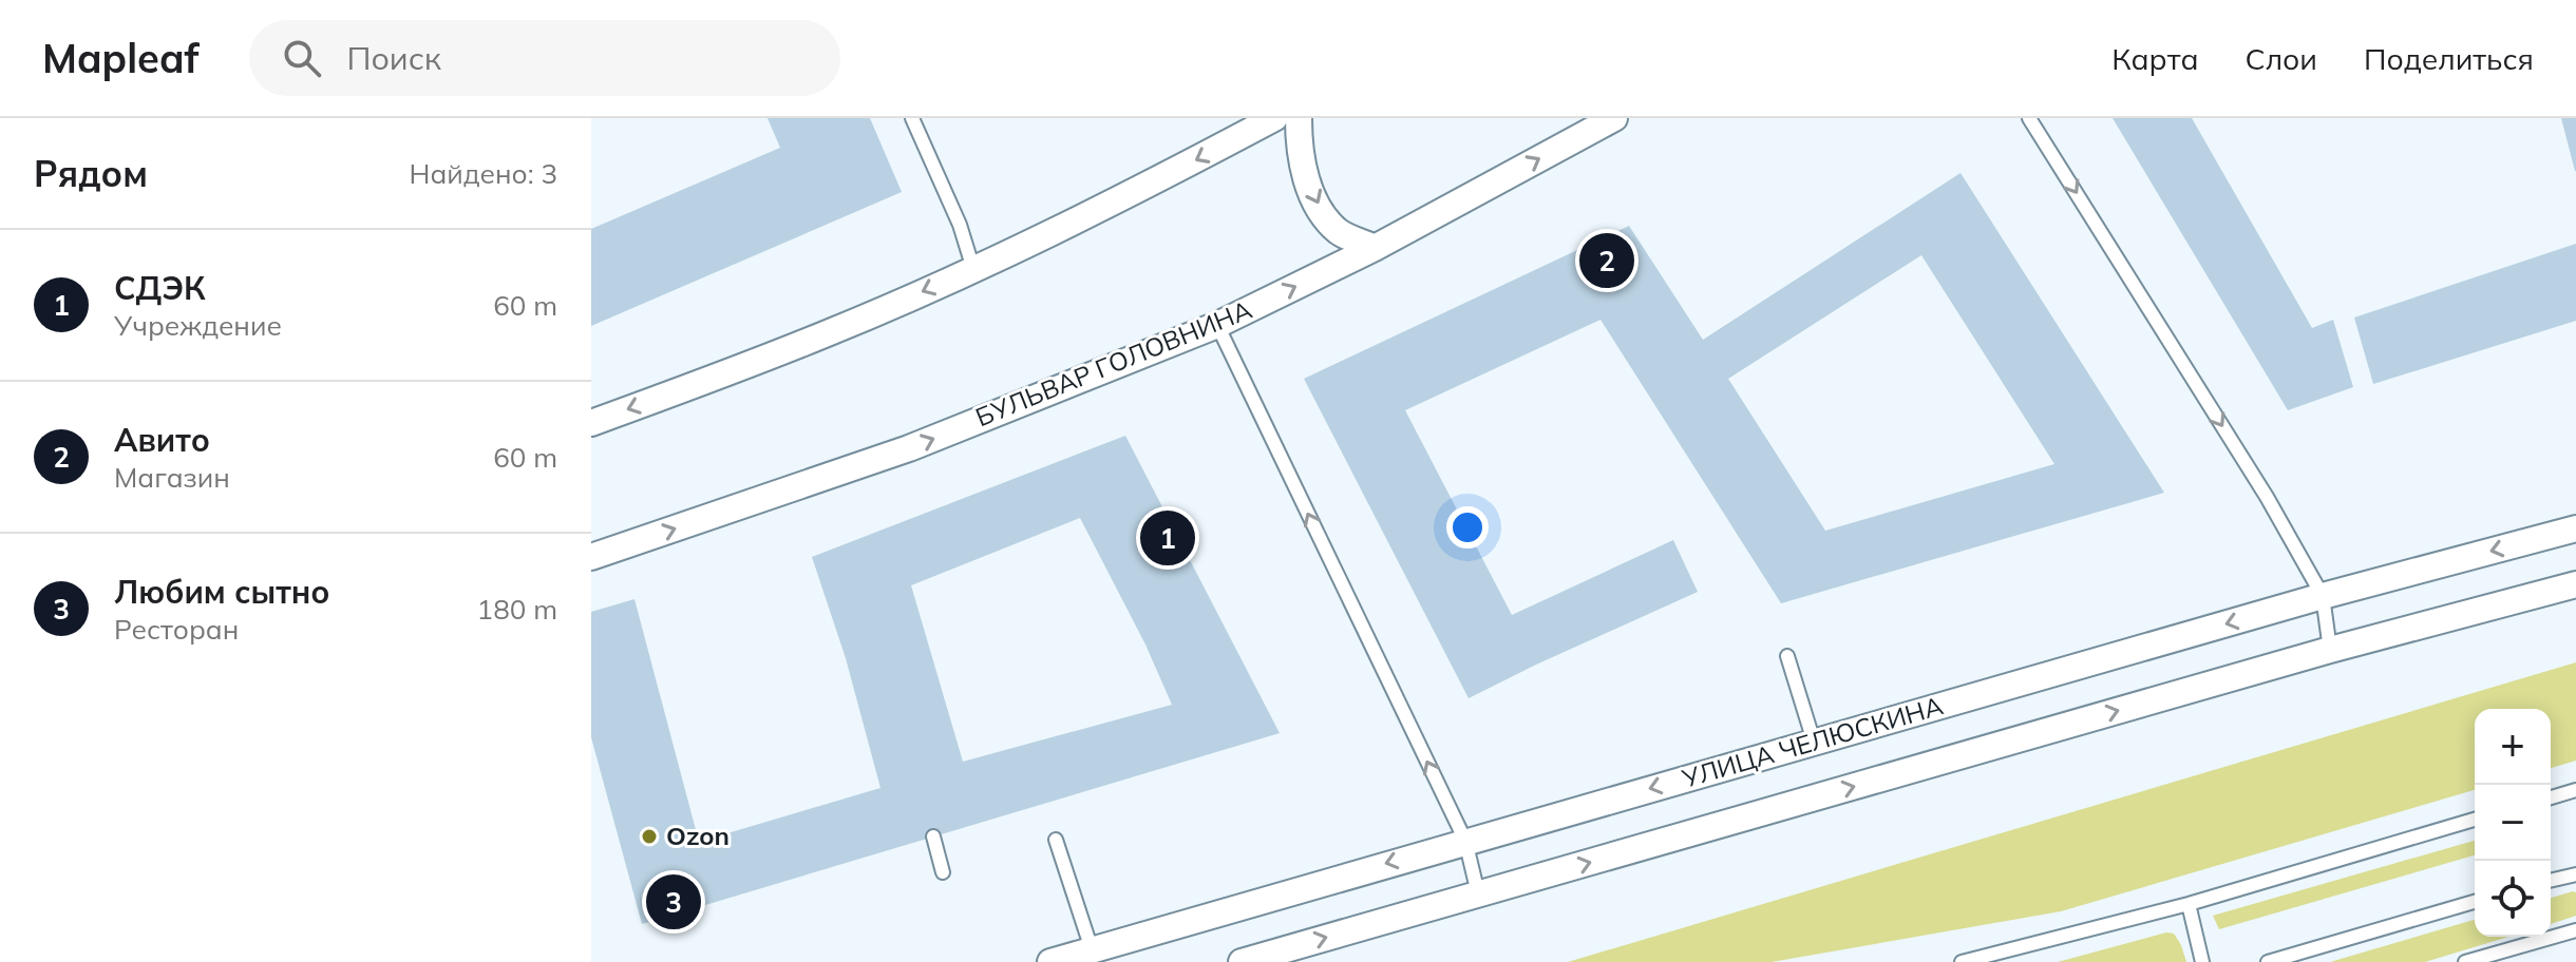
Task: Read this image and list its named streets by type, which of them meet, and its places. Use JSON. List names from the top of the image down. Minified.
{"streets":{"street":["БУЛЬВАР ГОЛОВНИНА","УЛИЦА ЧЕЛЮСКИНА"]},"places":["Ozon"],"page":{"header":"Mapleaf","search":"Поиск","nav":["Карта","Слои","Поделиться"],"heading":["Рядом","Найдено: 3"],"list":[{"mark":"1","name":"СДЭК","note":"Учреждение","value":"60 m"},{"mark":"2","name":"Авито","note":"Магазин","value":"60 m"},{"mark":"3","name":"Любим сытно","note":"Ресторан","value":"180 m"}],"pins":["2","1","3"],"map_buttons":["+","−"]}}
